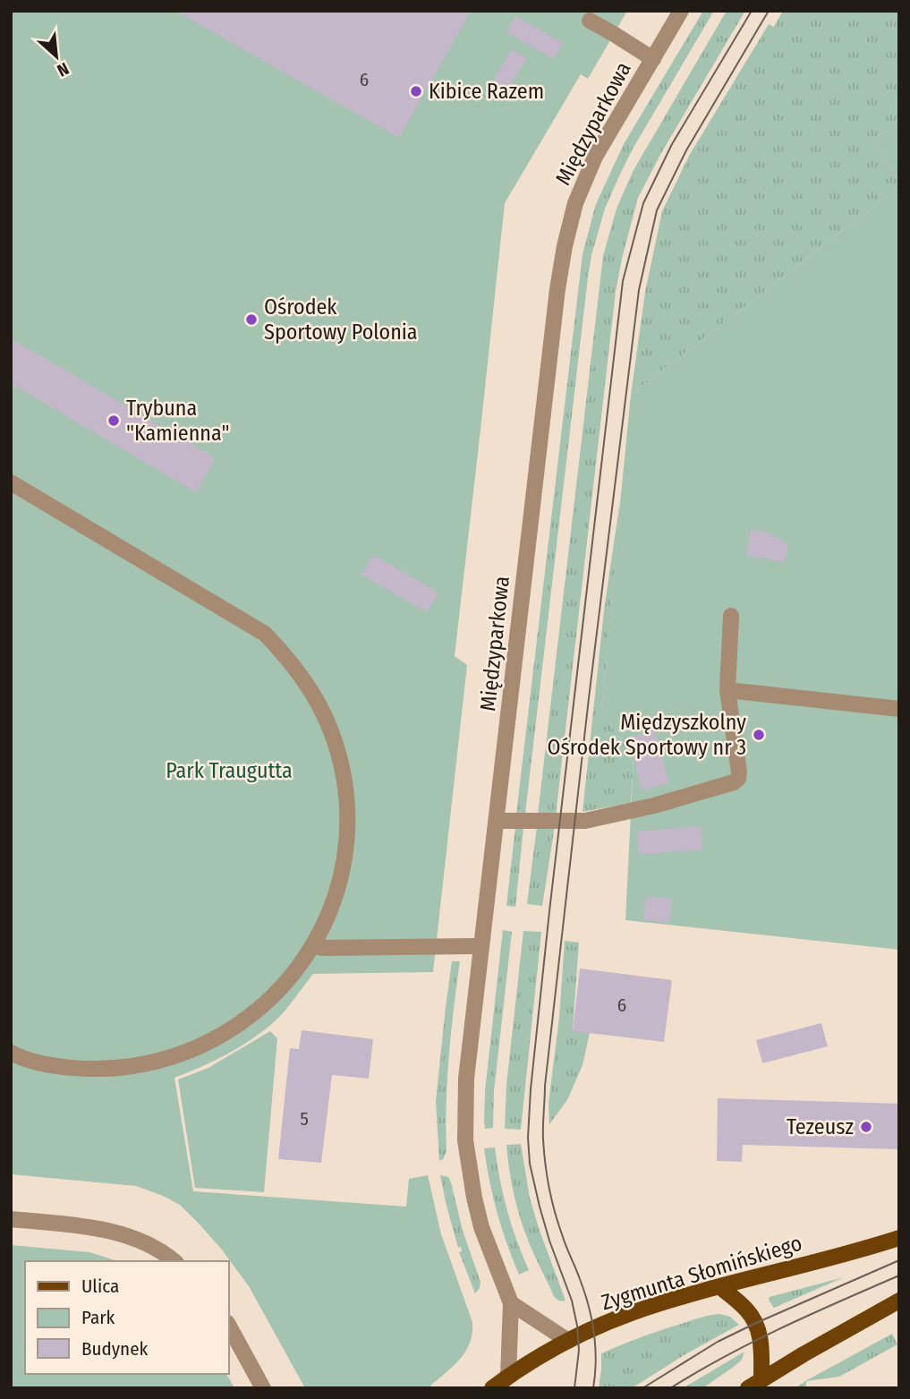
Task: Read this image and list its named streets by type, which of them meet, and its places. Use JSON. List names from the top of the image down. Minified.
{"streets":{"main road":["Zygmunta Słomińskiego"],"street":["Międzyparkowa"]},"crossings":[["Międzyparkowa","Zygmunta Słomińskiego"]],"parks":["Park Traugutta"],"places":["Kibice Razem","Ośrodek Sportowy Polonia","Trybuna \"Kamienna\"","Międzyszkolny Ośrodek Sportowy nr 3","Tezeusz"],"house_numbers":["6","6","5"],"legend":["Ulica","Park","Budynek"],"north":"bottom right"}
